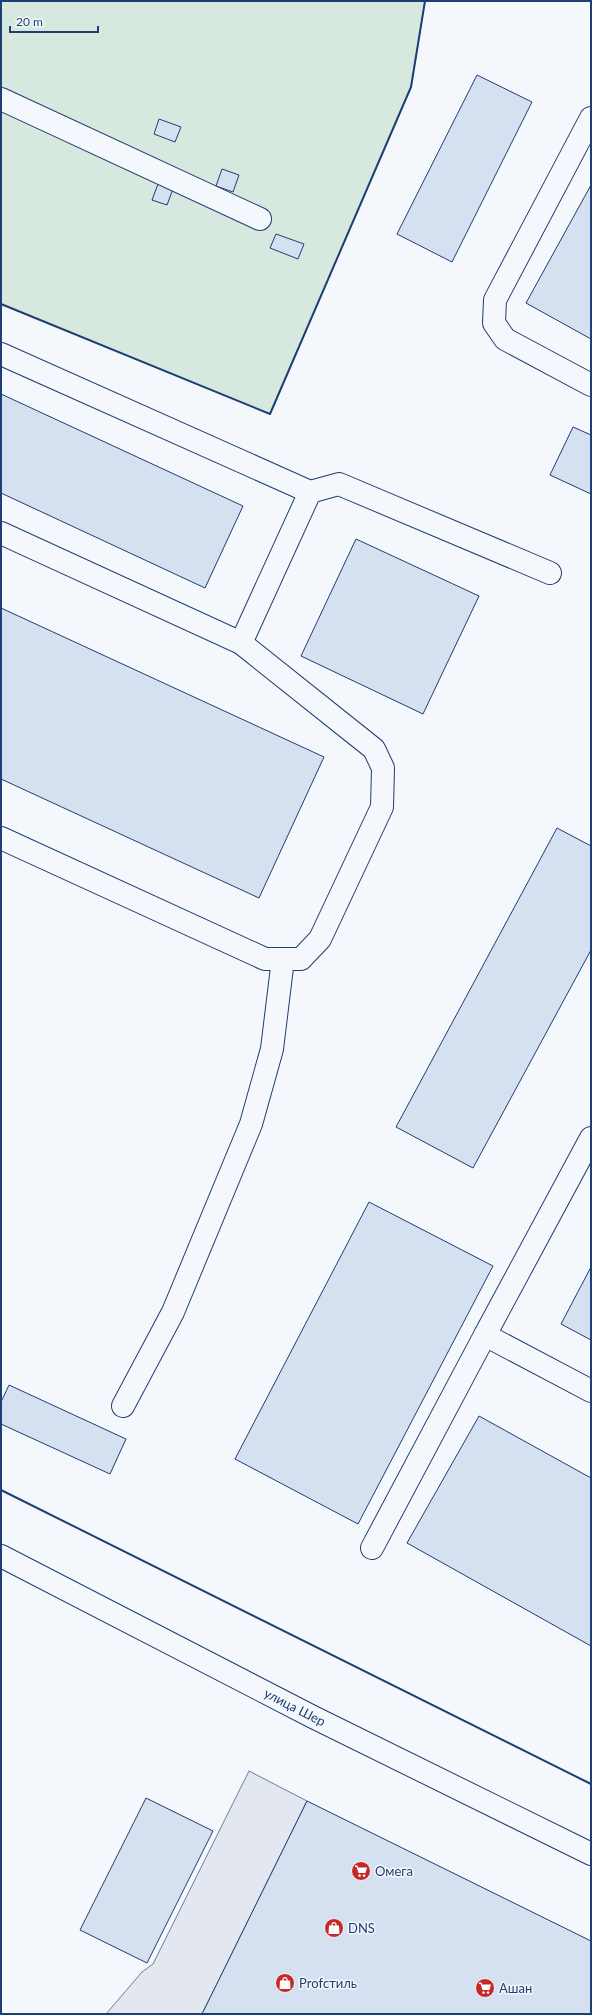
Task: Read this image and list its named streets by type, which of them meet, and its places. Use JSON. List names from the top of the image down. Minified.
{"streets":{"street":["улица Шер"]},"places":{"supermarket":["Омега","Ашан"],"shop":["DNS","Profстиль"]},"scale_bar":"20 m"}
